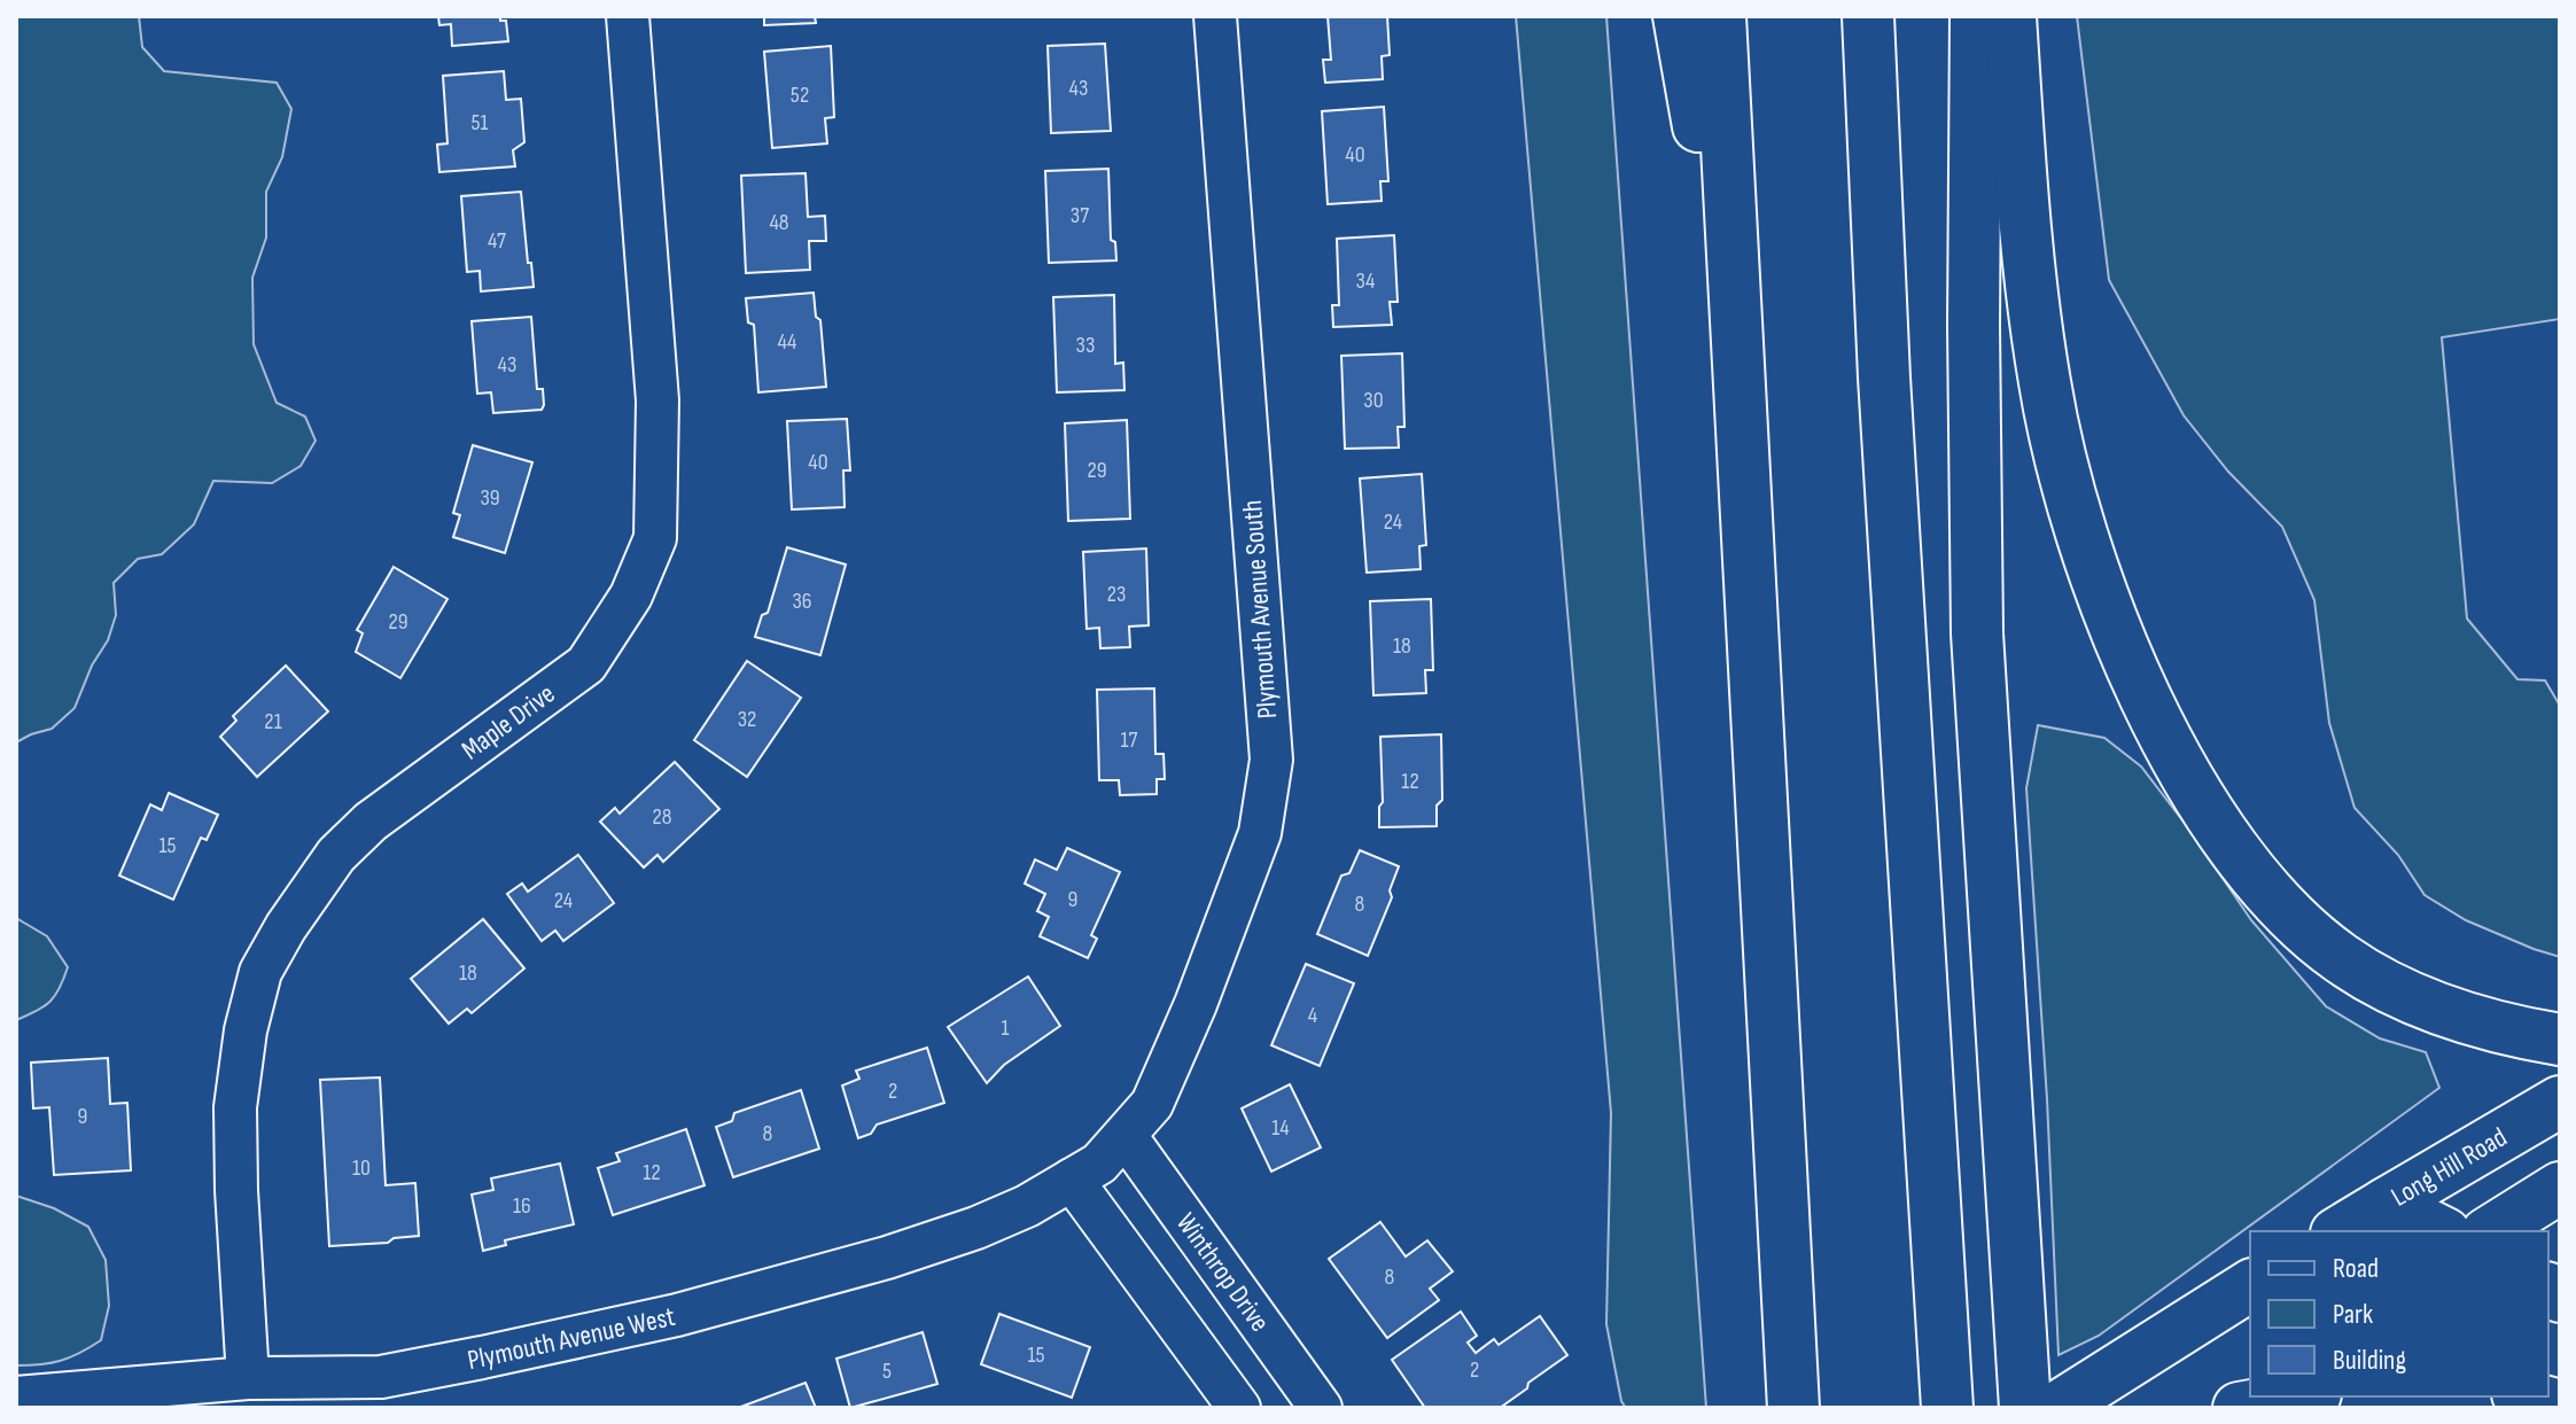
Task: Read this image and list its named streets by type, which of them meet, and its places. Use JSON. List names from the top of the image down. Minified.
{"streets":{"main road":["Long Hill Road"],"street":["Plymouth Avenue South","Maple Drive","Winthrop Drive","Plymouth Avenue West"]},"crossings":[["Plymouth Avenue South","Winthrop Drive"],["Plymouth Avenue South","Plymouth Avenue West"],["Maple Drive","Plymouth Avenue West"],["Winthrop Drive","Plymouth Avenue West"]],"house_numbers":["43","52","51","40","37","48","47","34","44","33","43","30","40","29","39","24","23","36","29","18","32","21","17","12","28","15","9","24","8","18","4","1","2","9","14","8","10","12","16","8","15","2","5"],"legend":["Road","Park","Building"]}
